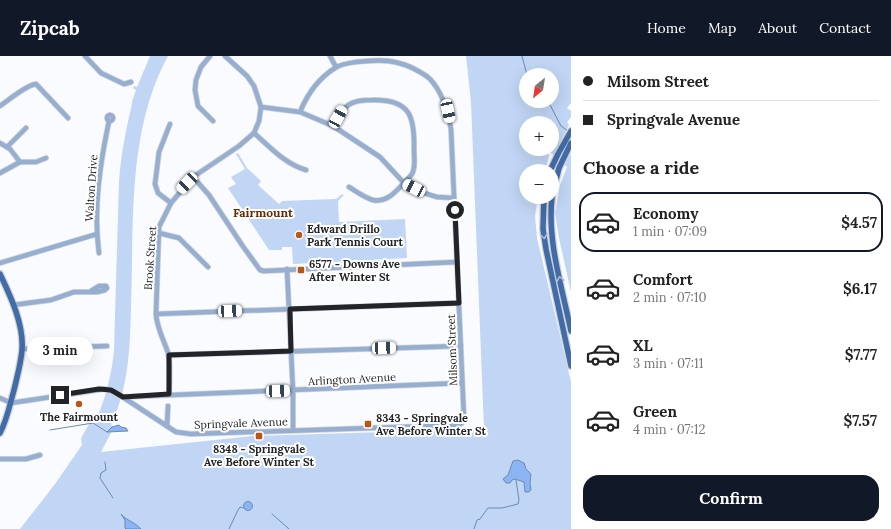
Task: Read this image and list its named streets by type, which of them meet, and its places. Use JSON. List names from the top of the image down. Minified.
{"streets":{"street":["Walton Drive","Brook Street","Milsom Street","Arlington Avenue","Springvale Avenue"]},"crossings":[["Brook Street","Arlington Avenue"],["Milsom Street","Arlington Avenue"],["Milsom Street","Springvale Avenue"],["Arlington Avenue","Springvale Avenue"]],"districts":["Fairmount"],"places":{"other":["Edward Drillo Park Tennis Court","The Fairmount"],"transit":["6577 - Downs Ave After Winter St","8343 - Springvale Ave Before Winter St","8348 - Springvale Ave Before Winter St"]},"north":"bottom left","page":{"header":"Zipcab","nav":["Home","Map","About","Contact"],"banner":["Milsom Street","Springvale Avenue"],"map_buttons":["+","−"],"heading":"Choose a ride","list":[{"name":"Economy","note":"1 min · 07:09","value":"$4.57"},{"name":"Comfort","note":"2 min · 07:10","value":"$6.17"},{"name":"XL","note":"3 min · 07:11","value":"$7.77"},{"name":"Green","note":"4 min · 07:12","value":"$7.57"}],"bubble":"3 min","buttons":"Confirm"}}
